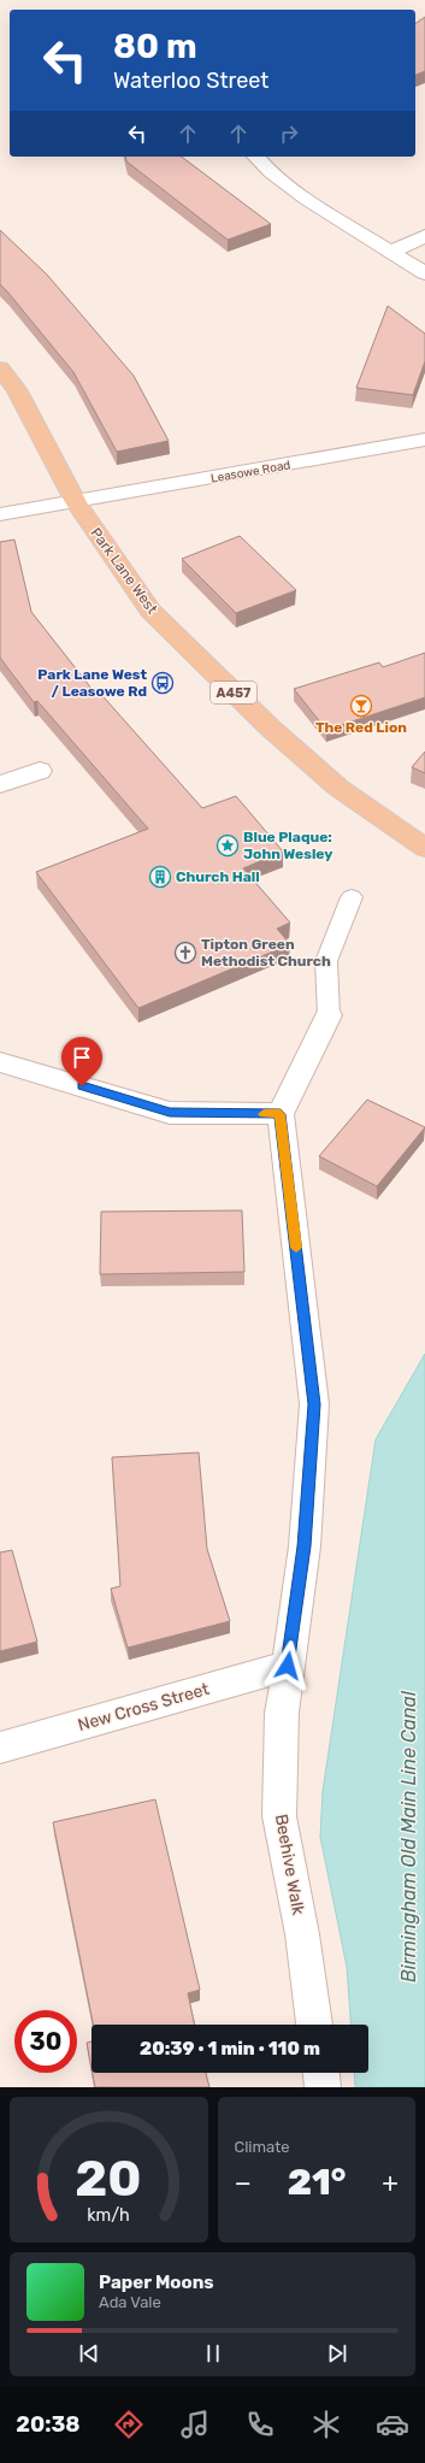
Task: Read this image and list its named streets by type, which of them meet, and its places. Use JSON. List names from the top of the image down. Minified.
{"streets":{"main road":["Park Lane West","A457"],"street":["Leasowe Road","New Cross Street","Beehive Walk"]},"crossings":[["Leasowe Road","Park Lane West"],["New Cross Street","Beehive Walk"]],"water":["Birmingham Old Main Line Canal"],"places":{"bus stop":["Park Lane West / Leasowe Rd"],"bar":["The Red Lion"],"place":["Blue Plaque: John Wesley"],"building":["Church Hall"],"church":["Tipton Green Methodist Church"]},"page":{"turn":["80 m","Waterloo Street"],"limit":"30","trip":"20:39 · 1 min · 110 m","tile":"Climate","heat":["−","21°","+"],"song":["Paper Moons","Ada Vale"],"tabs":"20:38","gauge":["20","km/h"]}}
